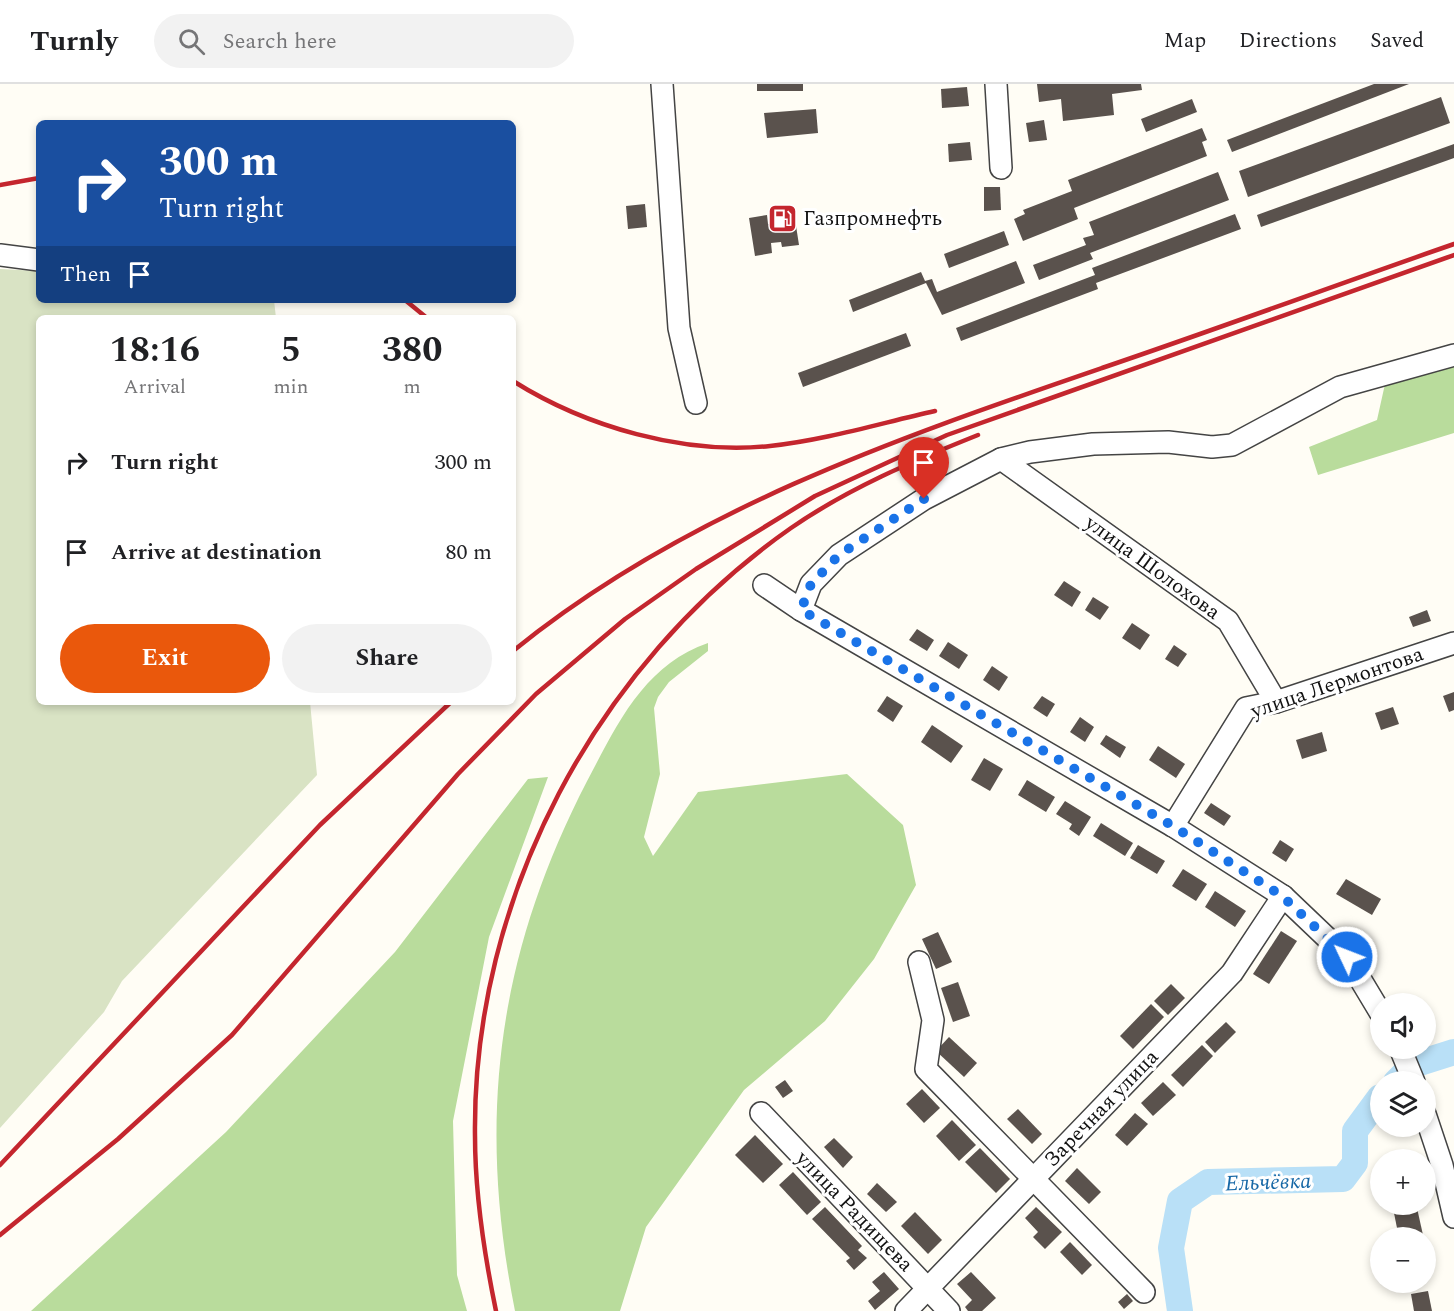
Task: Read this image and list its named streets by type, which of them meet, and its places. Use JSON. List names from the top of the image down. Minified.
{"streets":{"street":["улица Шолохова","улица Лермонтова","Заречная улица","улица Радищева"]},"crossings":[["улица Шолохова","улица Лермонтова"],["Заречная улица","улица Радищева"]],"water":["Ельчёвка"],"places":{"fuel station":["Газпромнефть"]},"page":{"header":"Turnly","search":"Search here","nav":["Map","Directions","Saved"],"turn":["300 m","Turn right"],"then":"Then","eta":["18:16","Arrival","5","min","380","m"],"list":[{"name":"Turn right","value":"300 m"},{"name":"Arrive at destination","value":"80 m"}],"buttons":["Exit","Share"],"map_buttons":["+","−"]}}
